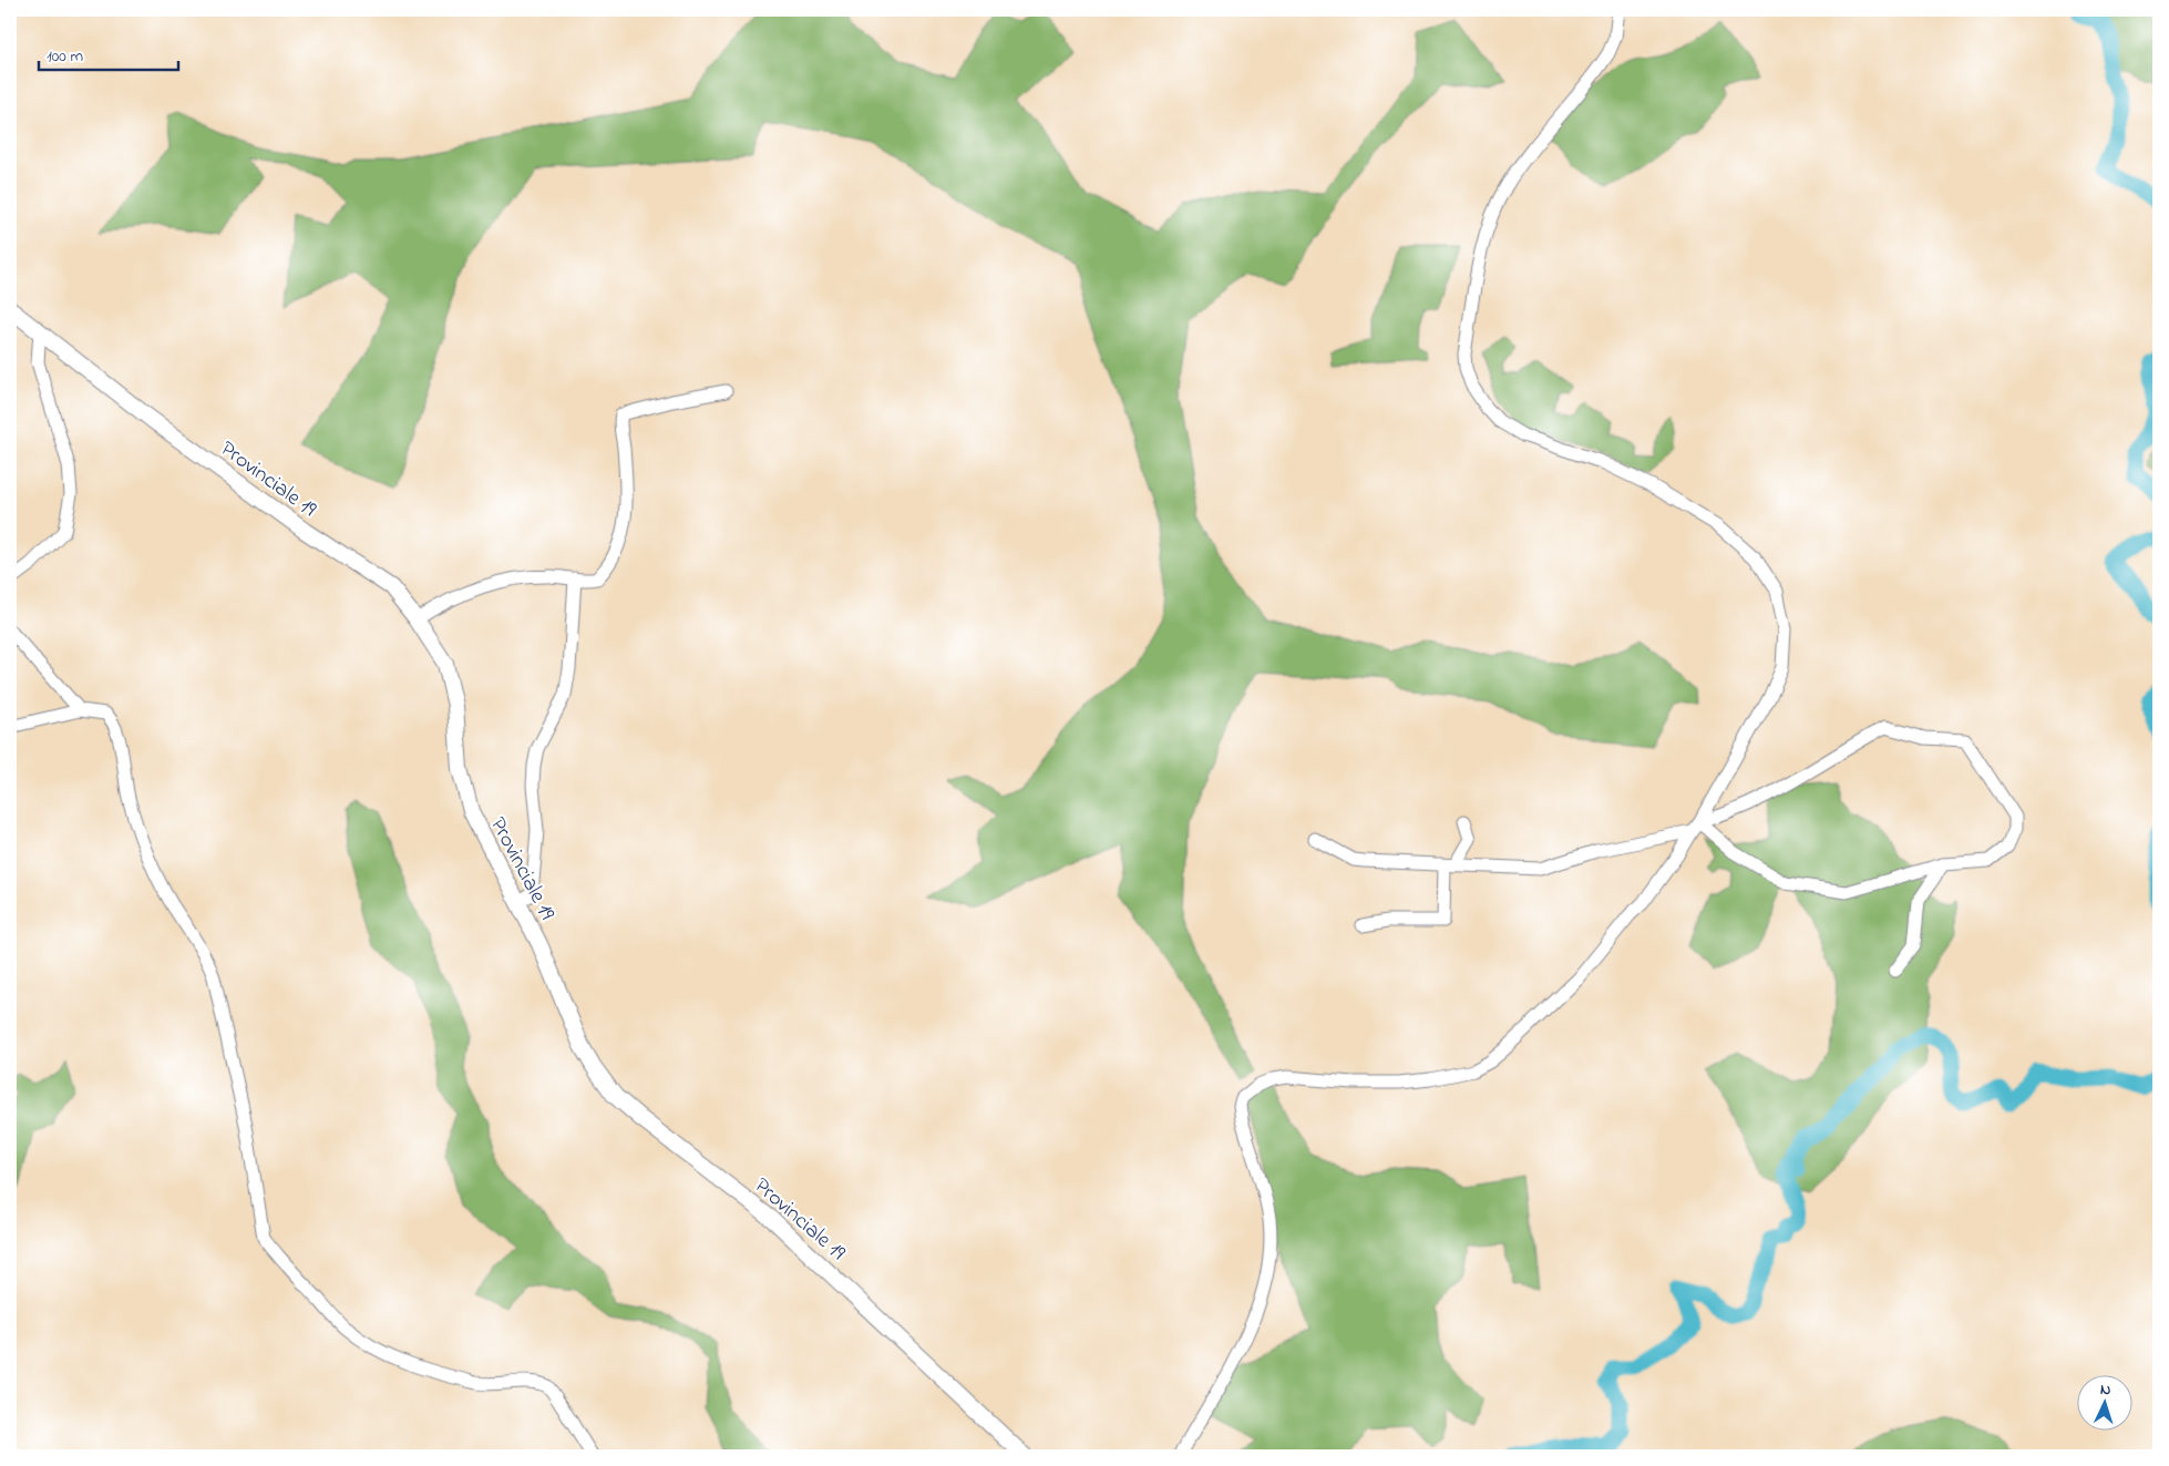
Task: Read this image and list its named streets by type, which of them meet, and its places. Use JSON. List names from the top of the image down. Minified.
{"streets":{"main road":["Provinciale 19"]},"scale_bar":"100 m","north":"top"}
